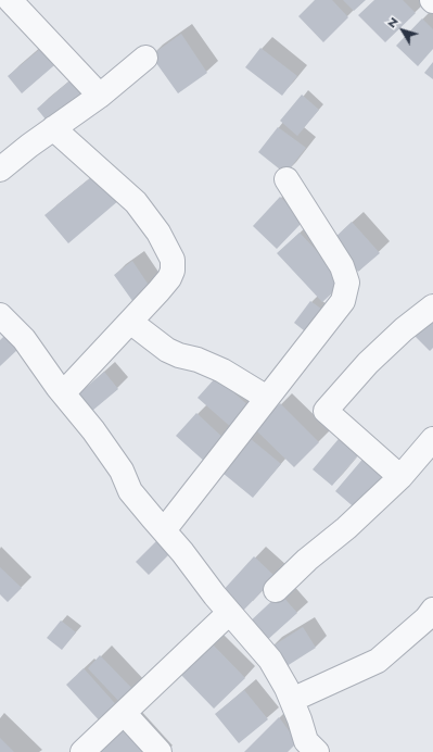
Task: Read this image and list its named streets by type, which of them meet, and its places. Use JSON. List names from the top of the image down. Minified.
{"north":"top left"}
